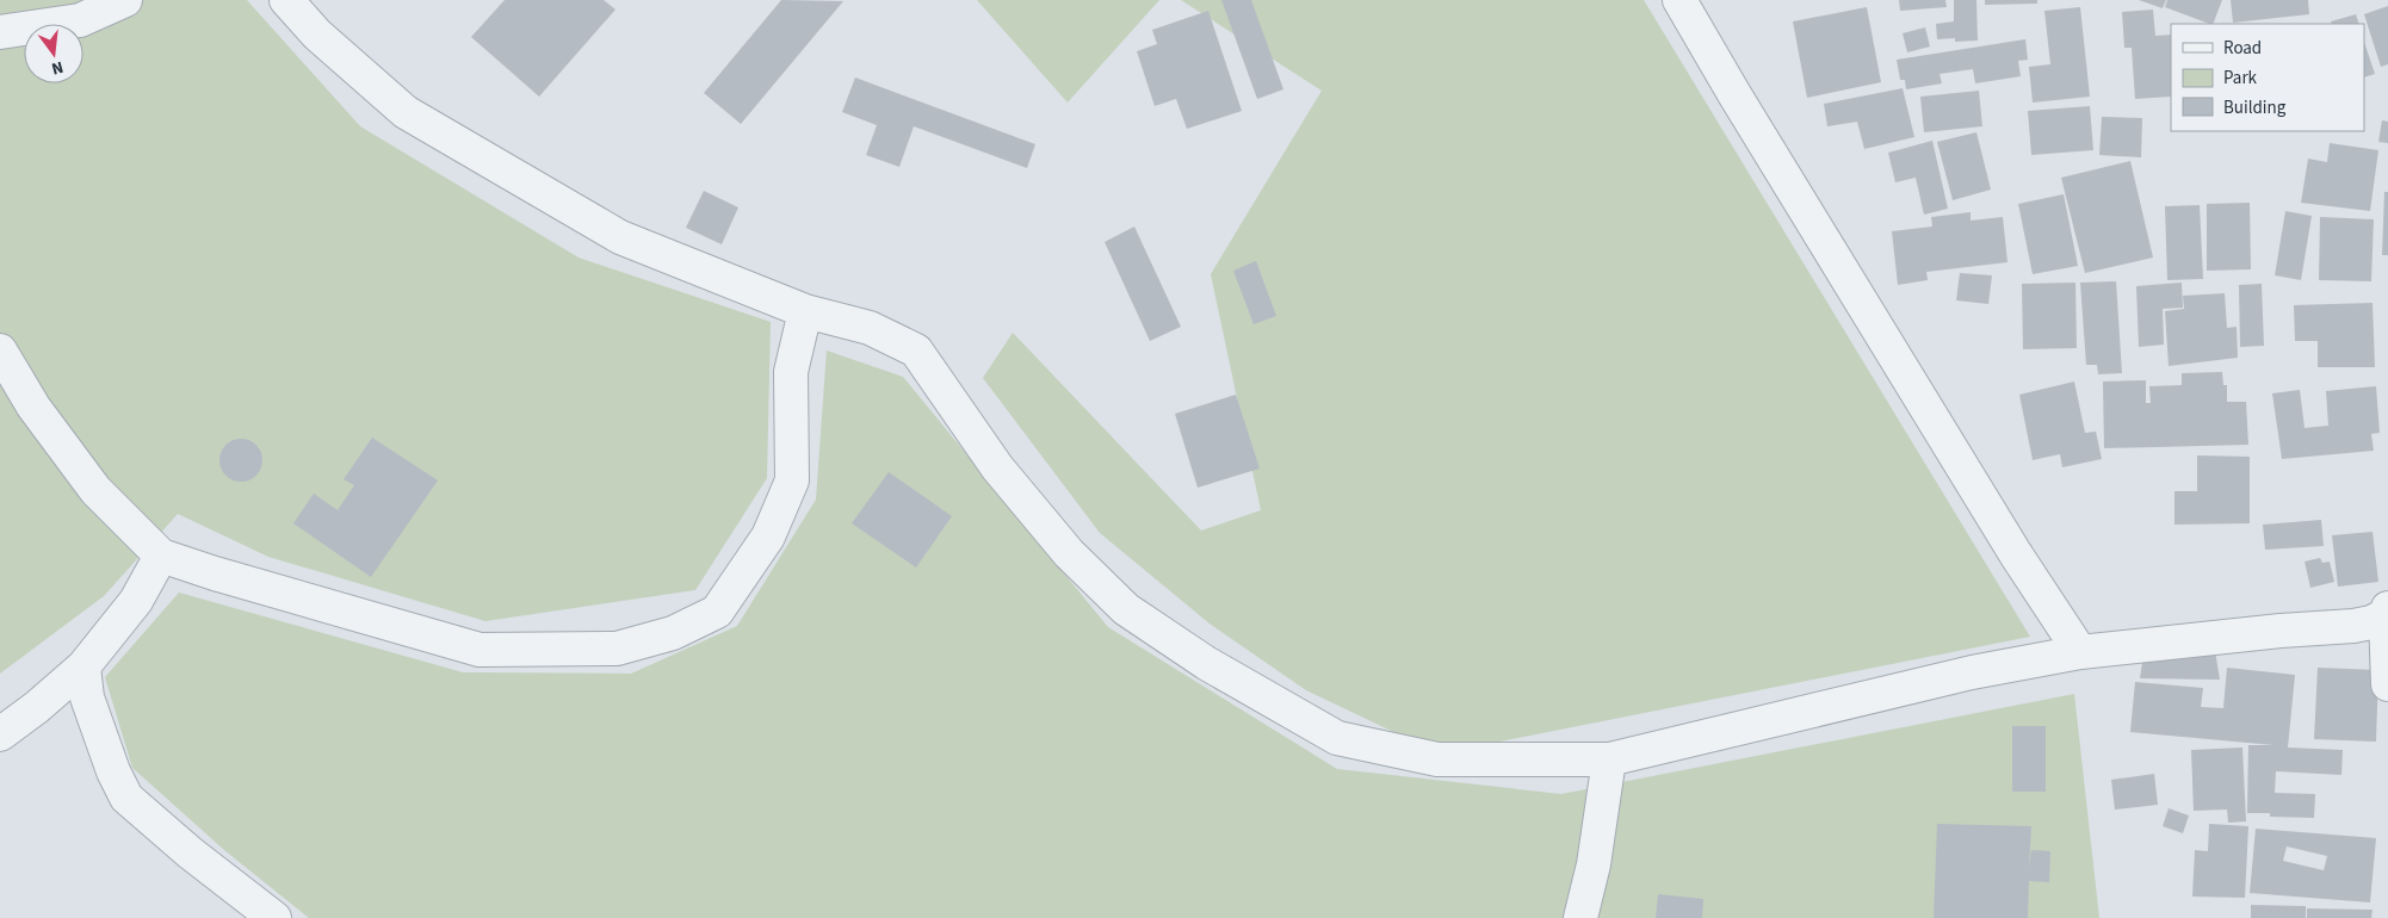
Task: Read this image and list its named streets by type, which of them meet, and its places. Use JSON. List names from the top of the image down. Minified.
{"legend":["Road","Park","Building"],"north":"bottom"}
